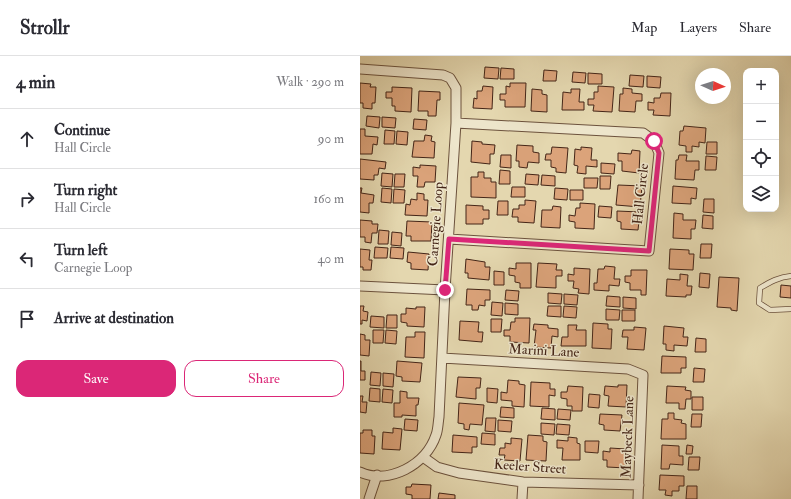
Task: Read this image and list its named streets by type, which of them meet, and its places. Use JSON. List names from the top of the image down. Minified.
{"streets":{"street":["Hall Circle","Carnegie Loop","Marini Lane","Maybeck Lane","Keeler Street"]},"crossings":[["Hall Circle","Carnegie Loop"],["Carnegie Loop","Marini Lane"],["Carnegie Loop","Keeler Street"],["Marini Lane","Maybeck Lane"],["Maybeck Lane","Keeler Street"]],"north":"right","page":{"header":"Strollr","nav":["Map","Layers","Share"],"heading":["4 min","Walk · 290 m"],"map_buttons":["+","−"],"list":[["Continue","Hall Circle","90 m"],["Turn right","Hall Circle","160 m"],["Turn left","Carnegie Loop","40 m"],"Arrive at destination"],"buttons":["Save","Share"]}}
